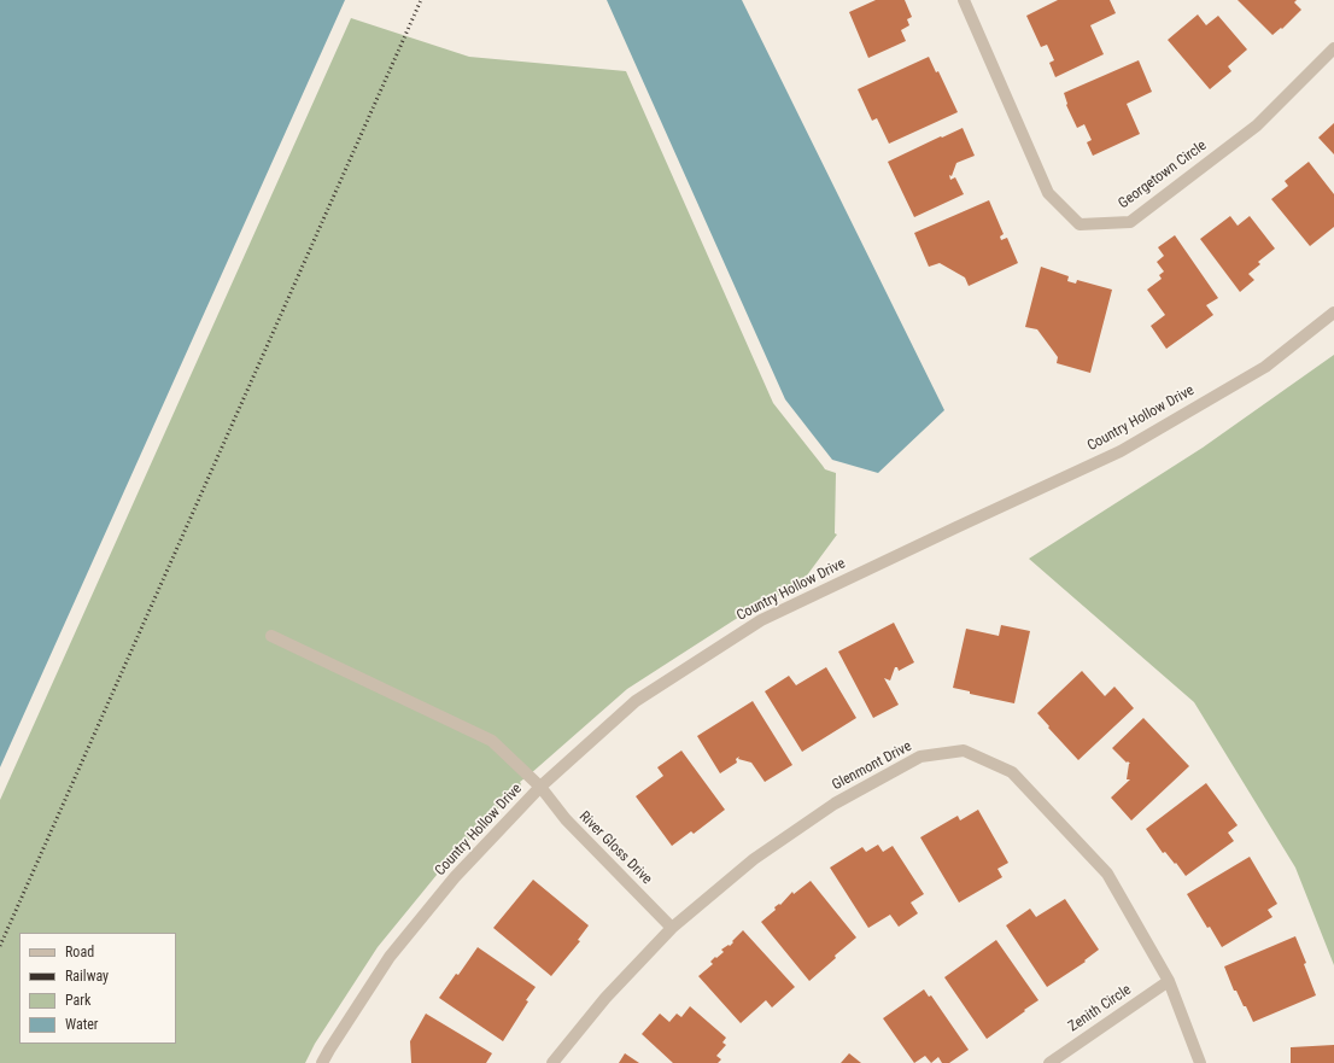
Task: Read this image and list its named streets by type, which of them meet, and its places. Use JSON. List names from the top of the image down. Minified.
{"streets":{"street":["Georgetown Circle","Country Hollow Drive","Glenmont Drive","River Gloss Drive","Zenith Circle"]},"crossings":[["Country Hollow Drive","River Gloss Drive"],["Glenmont Drive","River Gloss Drive"],["Glenmont Drive","Zenith Circle"]],"legend":["Road","Railway","Park","Water"]}
